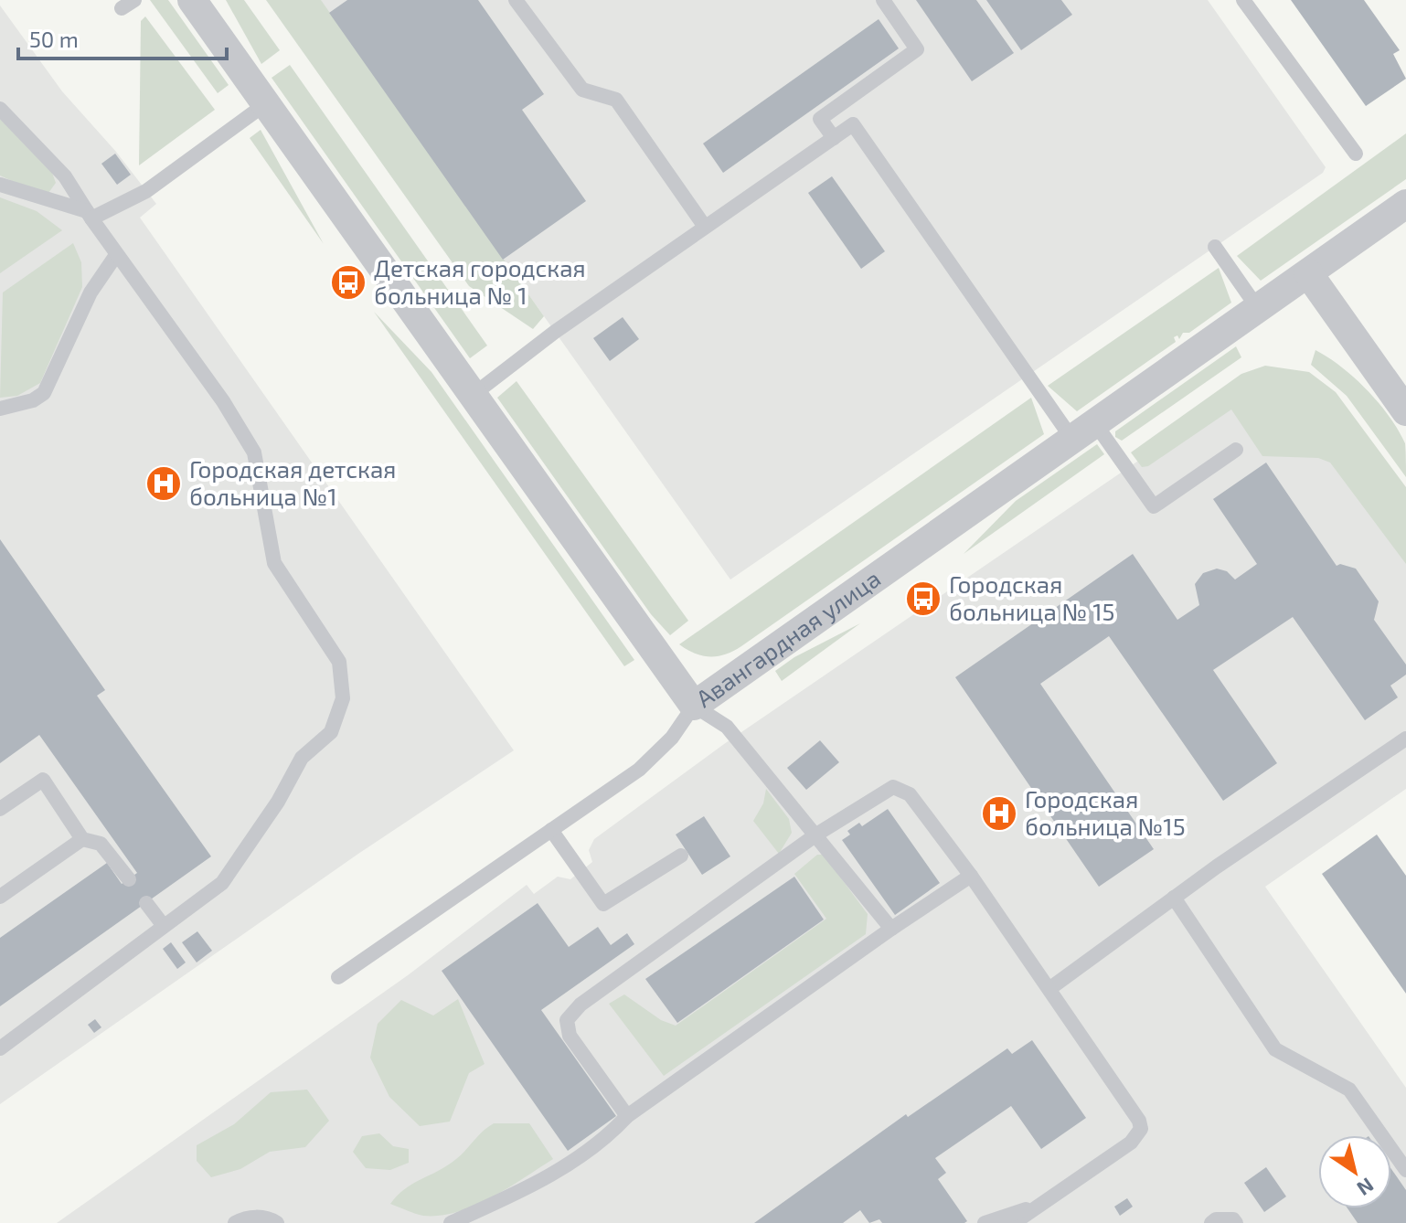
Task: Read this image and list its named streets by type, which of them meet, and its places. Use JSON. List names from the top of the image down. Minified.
{"streets":{"street":["Авангардная улица"]},"places":{"bus stop":["Детская городская больница № 1","Городская больница № 15"],"hospital":["Городская детская больница №1","Городская больница №15"]},"scale_bar":"50 m","north":"bottom right"}
